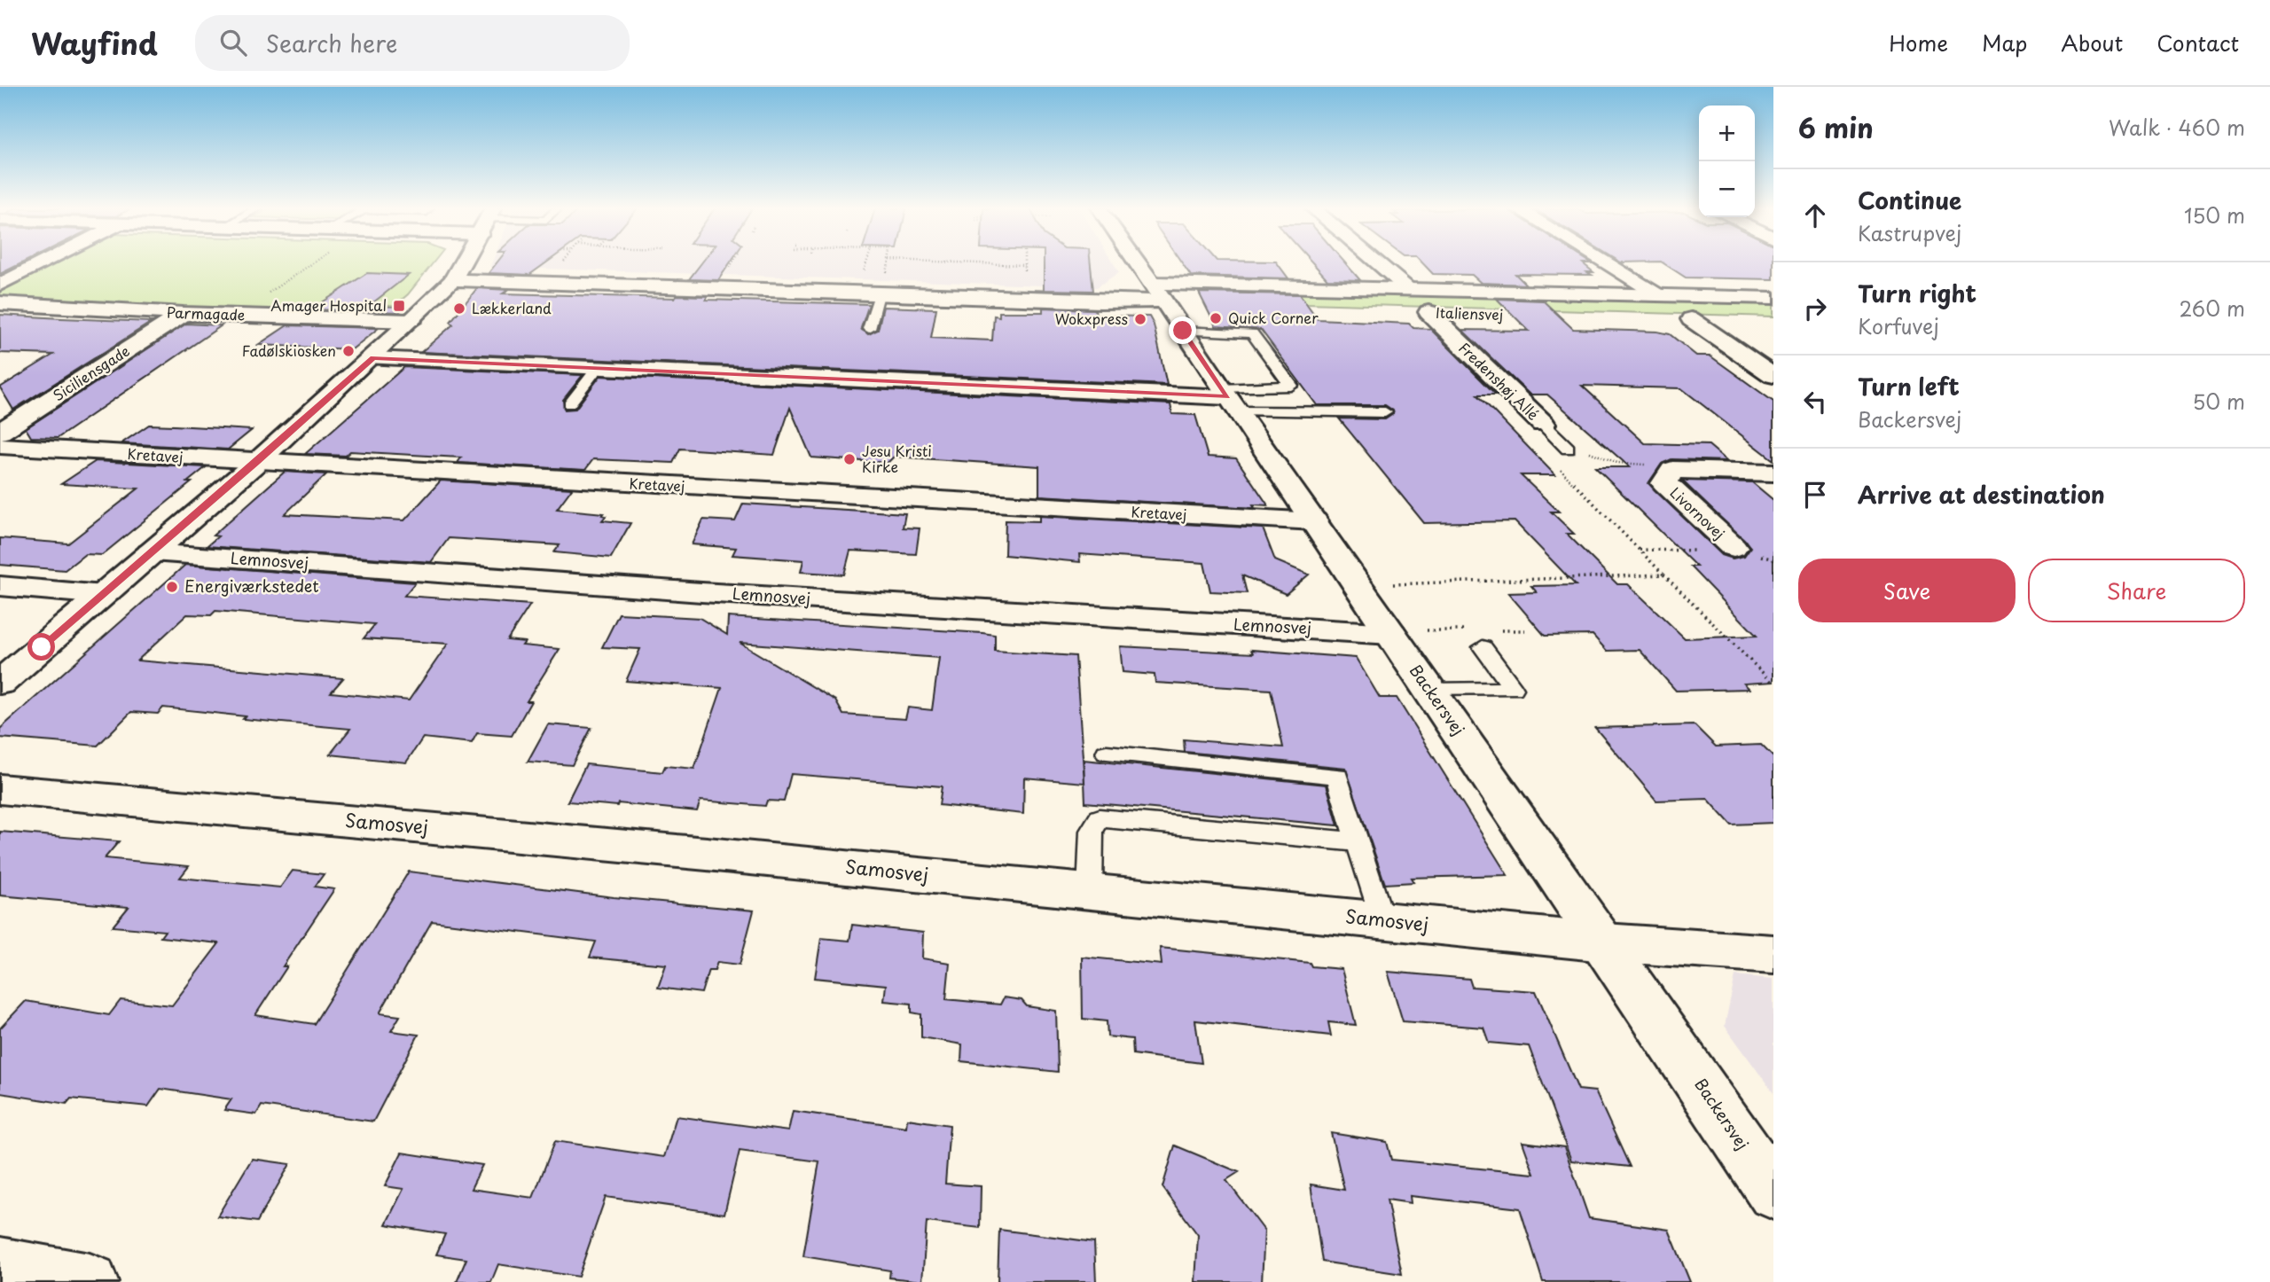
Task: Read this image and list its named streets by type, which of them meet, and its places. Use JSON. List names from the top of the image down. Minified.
{"streets":{"street":["Parmagade","Italiensvej","Siciliensgade","Fredenshøj Allé","Kretavej","Livornovej","Lemnosvej","Backersvej","Samosvej"]},"crossings":[["Parmagade","Siciliensgade"],["Italiensvej","Fredenshøj Allé"],["Italiensvej","Backersvej"],["Kretavej","Backersvej"],["Lemnosvej","Backersvej"],["Backersvej","Samosvej"]],"places":{"transit":["Amager Hospital"],"other":["Lækkerland","Quick Corner","Wokxpress","Fadølskiosken","Jesu Kristi Kirke","Energiværkstedet"]},"page":{"header":"Wayfind","search":"Search here","nav":["Home","Map","About","Contact"],"heading":["6 min","Walk · 460 m"],"map_buttons":["+","−"],"list":[["Continue","Kastrupvej","150 m"],["Turn right","Korfuvej","260 m"],["Turn left","Backersvej","50 m"],"Arrive at destination"],"buttons":["Save","Share"]}}
